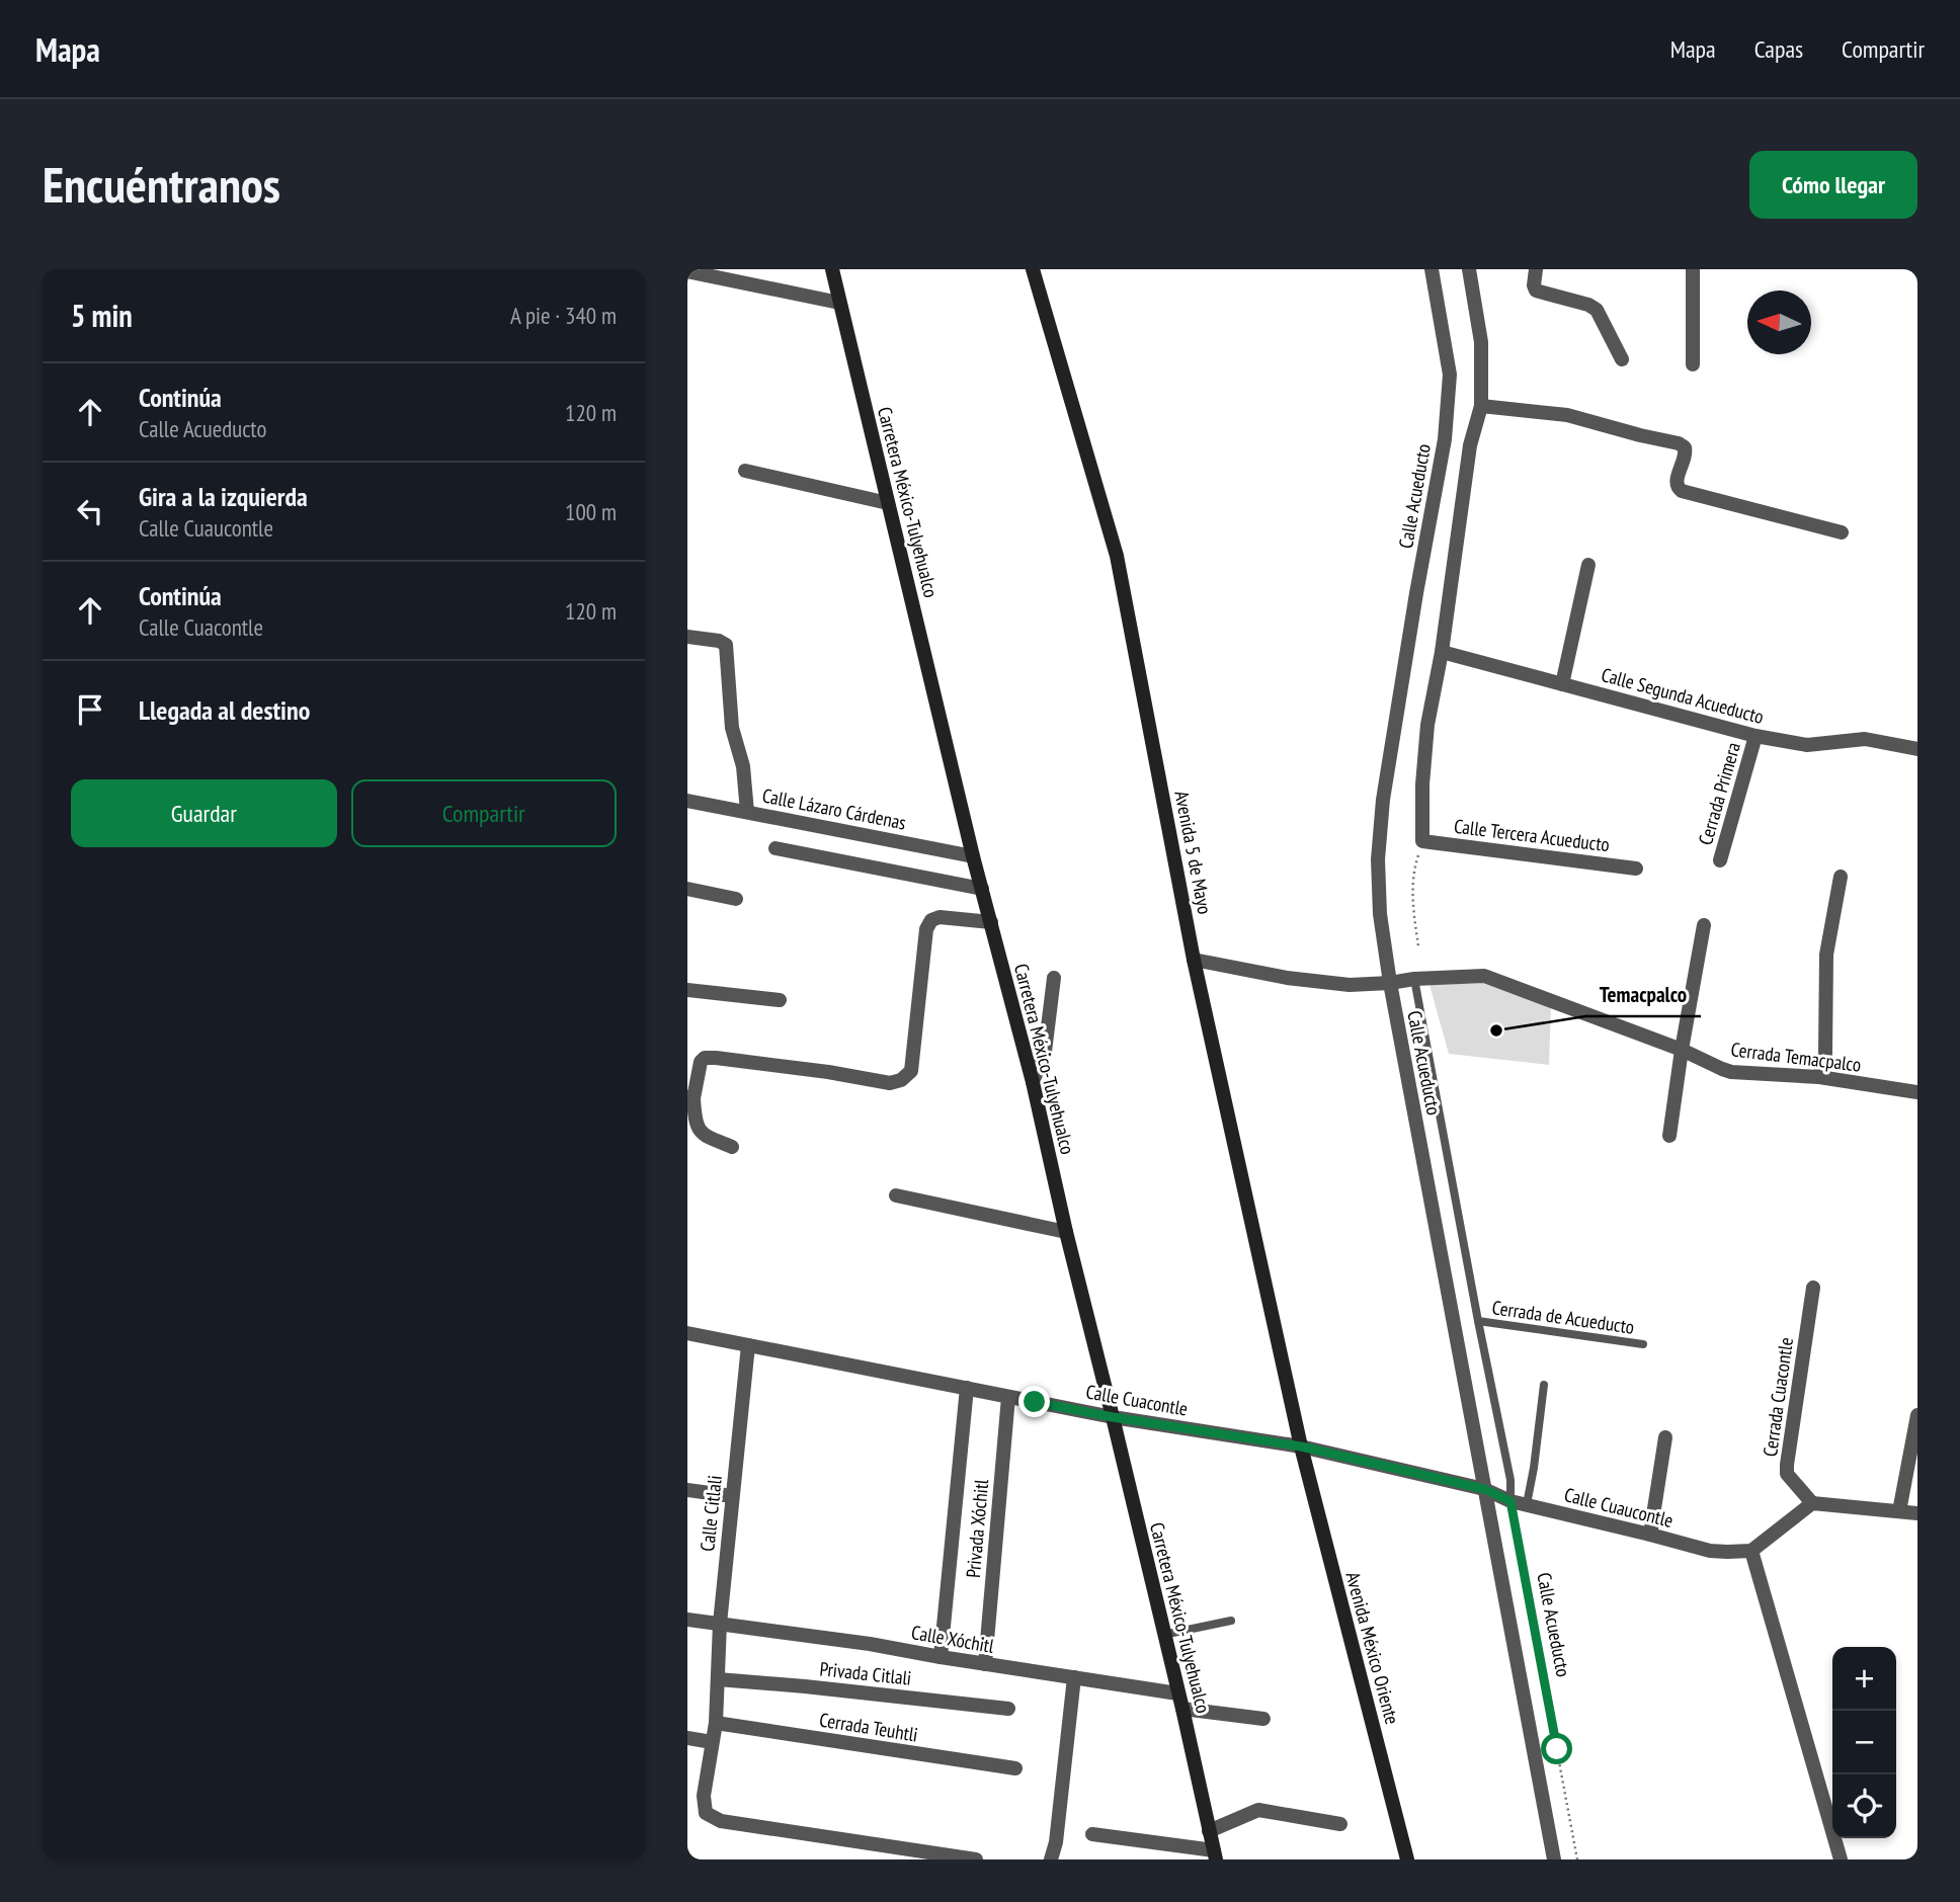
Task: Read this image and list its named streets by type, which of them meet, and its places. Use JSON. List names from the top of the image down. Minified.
{"streets":{"main road":["Carretera México-Tulyehualco","Avenida 5 de Mayo","Avenida México Oriente"],"street":["Calle Acueducto","Calle Segunda Acueducto","Cerrada Primera","Calle Lázaro Cárdenas","Calle Tercera Acueducto","Cerrada Temacpalco","Cerrada Cuacontle","Calle Cuacontle","Calle Cuaucontle","Calle Citlali","Privada Xóchitl","Calle Xóchitl","Privada Citlali","Cerrada Teuhtli"],"lane":["Cerrada de Acueducto"]},"crossings":[["Calle Acueducto","Cerrada Temacpalco"],["Calle Acueducto","Cerrada de Acueducto"],["Calle Acueducto","Calle Cuaucontle"],["Carretera México-Tulyehualco","Calle Lázaro Cárdenas"],["Carretera México-Tulyehualco","Calle Cuacontle"],["Carretera México-Tulyehualco","Calle Xóchitl"],["Calle Segunda Acueducto","Cerrada Primera"],["Avenida 5 de Mayo","Cerrada Temacpalco"],["Avenida 5 de Mayo","Calle Cuacontle"],["Avenida 5 de Mayo","Calle Cuaucontle"],["Avenida 5 de Mayo","Avenida México Oriente"],["Calle Cuacontle","Calle Cuaucontle"],["Calle Cuacontle","Calle Citlali"],["Calle Cuacontle","Privada Xóchitl"],["Calle Cuacontle","Avenida México Oriente"],["Calle Cuaucontle","Avenida México Oriente"],["Calle Citlali","Calle Xóchitl"],["Calle Citlali","Privada Citlali"],["Calle Citlali","Cerrada Teuhtli"],["Privada Xóchitl","Calle Xóchitl"]],"places":["Temacpalco"],"north":"left","page":{"header":"Mapa","nav":["Mapa","Capas","Compartir"],"buttons":["Cómo llegar",["Guardar","Compartir"]],"title":"Encuéntranos","heading":["5 min","A pie · 340 m"],"list":[["Continúa","Calle Acueducto","120 m"],["Gira a la izquierda","Calle Cuaucontle","100 m"],["Continúa","Calle Cuacontle","120 m"],"Llegada al destino"],"map_buttons":["+","−"]}}
